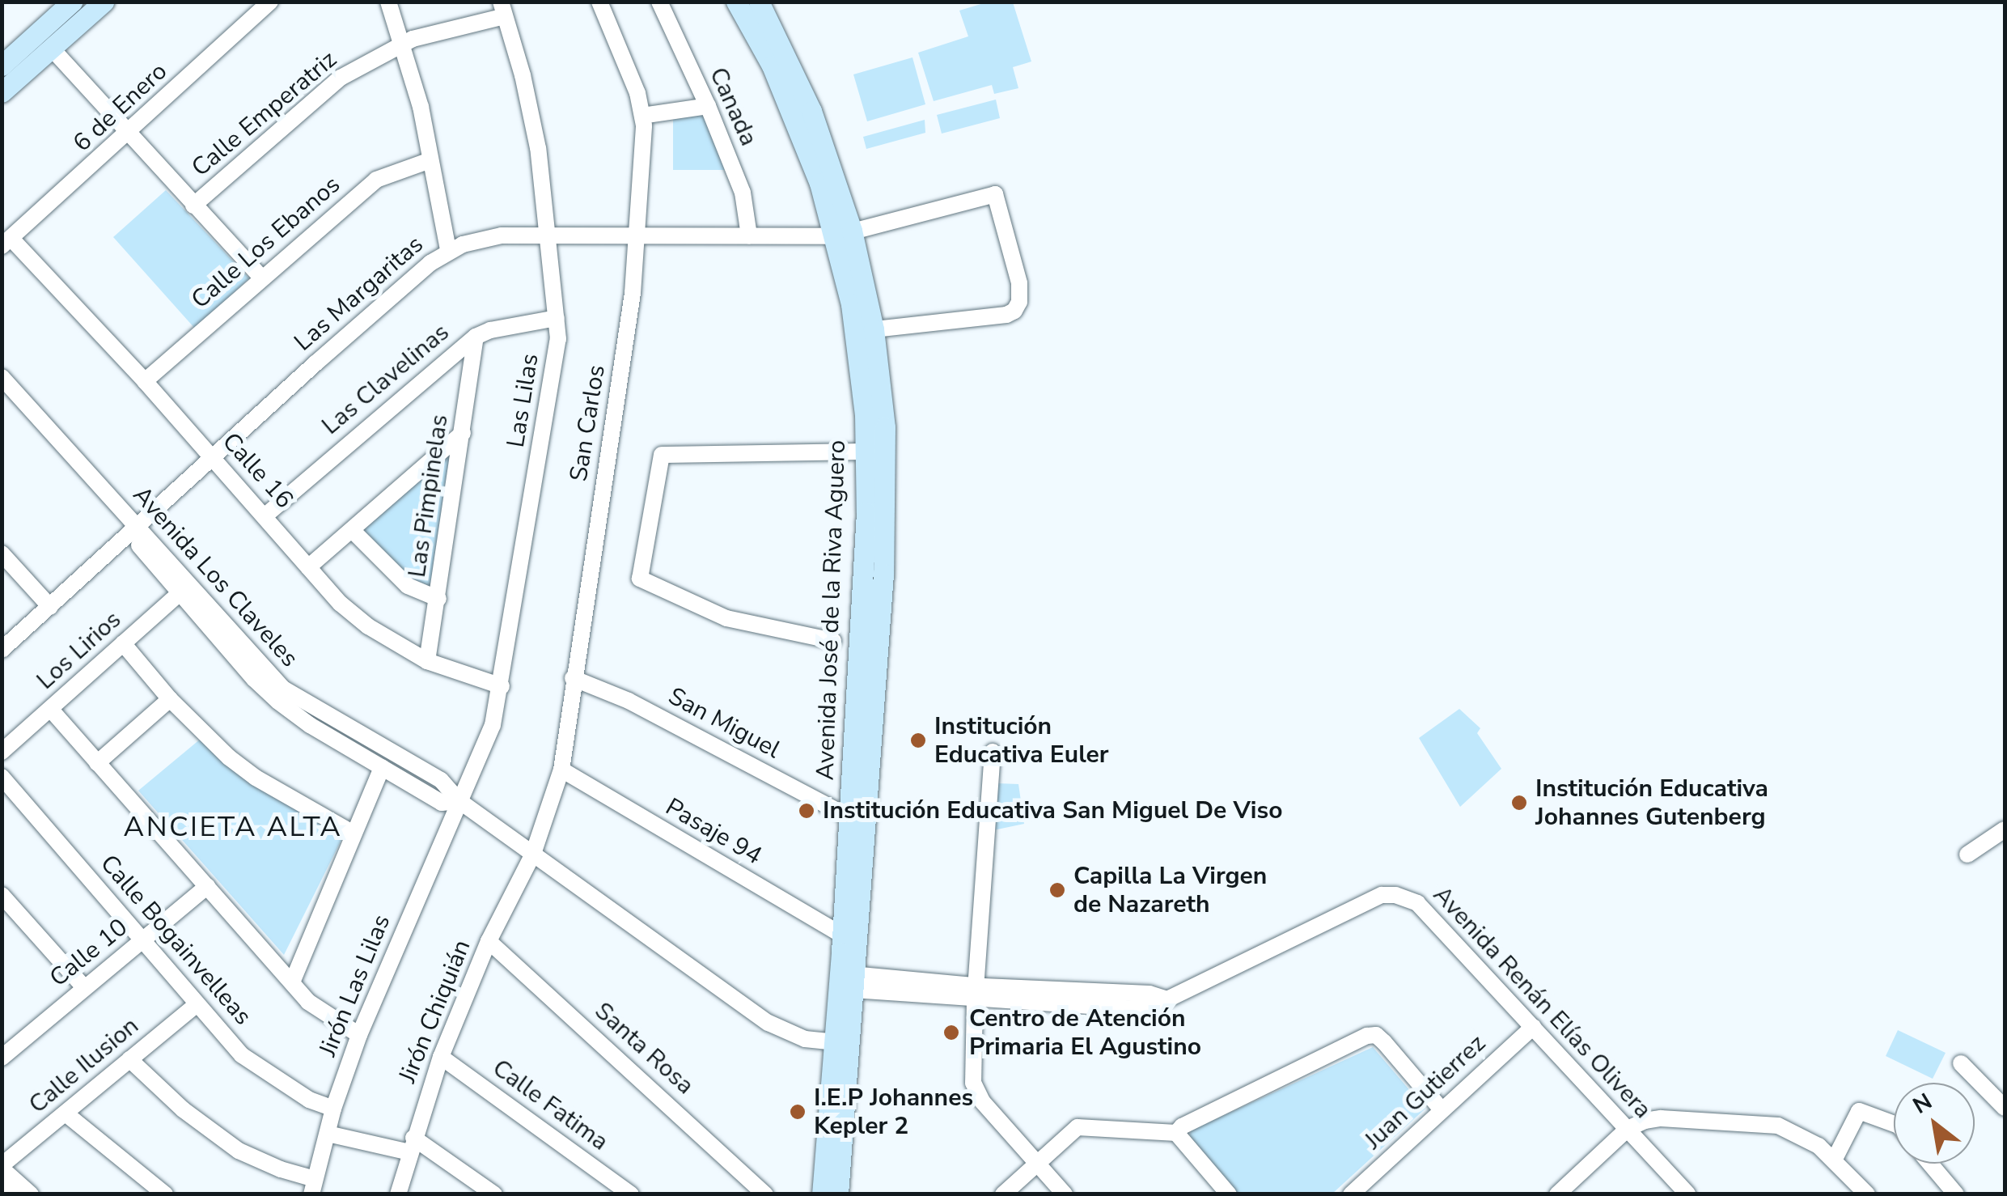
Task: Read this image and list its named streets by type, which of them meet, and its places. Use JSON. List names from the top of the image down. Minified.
{"streets":{"main road":["Avenida José de la Riva Aguero"],"street":["Canada","6 de Enero","Calle Emperatriz","Calle Los Ebanos","Las Margaritas","Las Clavelinas","Las Lilas","San Carlos","Calle 16","Las Pimpinelas","Avenida Los Claveles","Los Lirios","San Miguel","Pasaje 94","Calle Bogainvelleas","Calle 10","Jirón Las Lilas","Avenida Renán Elías Olivera","Jirón Chiquián","Santa Rosa","Calle Ilusion","Juan Gutierrez","Calle Fatima"]},"crossings":[["Canada","Las Margaritas"],["6 de Enero","Calle 16"],["Calle Emperatriz","Las Lilas"],["Calle Los Ebanos","Calle 16"],["Las Margaritas","Las Lilas"],["Las Margaritas","San Carlos"],["Las Margaritas","Calle 16"],["Las Margaritas","Avenida Los Claveles"],["Las Margaritas","Avenida José de la Riva Aguero"],["Las Clavelinas","Las Lilas"],["Las Clavelinas","Calle 16"],["Las Clavelinas","Las Pimpinelas"],["Las Lilas","Calle 16"],["Las Lilas","Avenida Los Claveles"],["Las Lilas","Jirón Las Lilas"],["San Carlos","Avenida Los Claveles"],["San Carlos","San Miguel"],["San Carlos","Pasaje 94"],["San Carlos","Jirón Chiquián"],["Calle 16","Las Pimpinelas"],["Avenida Los Claveles","Avenida José de la Riva Aguero"],["Avenida Los Claveles","Los Lirios"],["Avenida Los Claveles","Jirón Las Lilas"],["Avenida Los Claveles","Jirón Chiquián"],["Avenida José de la Riva Aguero","San Miguel"],["Avenida José de la Riva Aguero","Pasaje 94"],["Avenida José de la Riva Aguero","Avenida Renán Elías Olivera"],["Calle Bogainvelleas","Calle 10"],["Calle Bogainvelleas","Jirón Las Lilas"],["Calle Bogainvelleas","Calle Ilusion"],["Avenida Renán Elías Olivera","Juan Gutierrez"],["Jirón Chiquián","Santa Rosa"],["Jirón Chiquián","Calle Fatima"]],"districts":["ANCIETA ALTA"],"places":["Institución Educativa Euler","Institución Educativa Johannes Gutenberg","Institución Educativa San Miguel De Viso","Capilla La Virgen de Nazareth","Centro de Atención Primaria El Agustino","I.E.P Johannes Kepler 2"],"north":"top left"}
